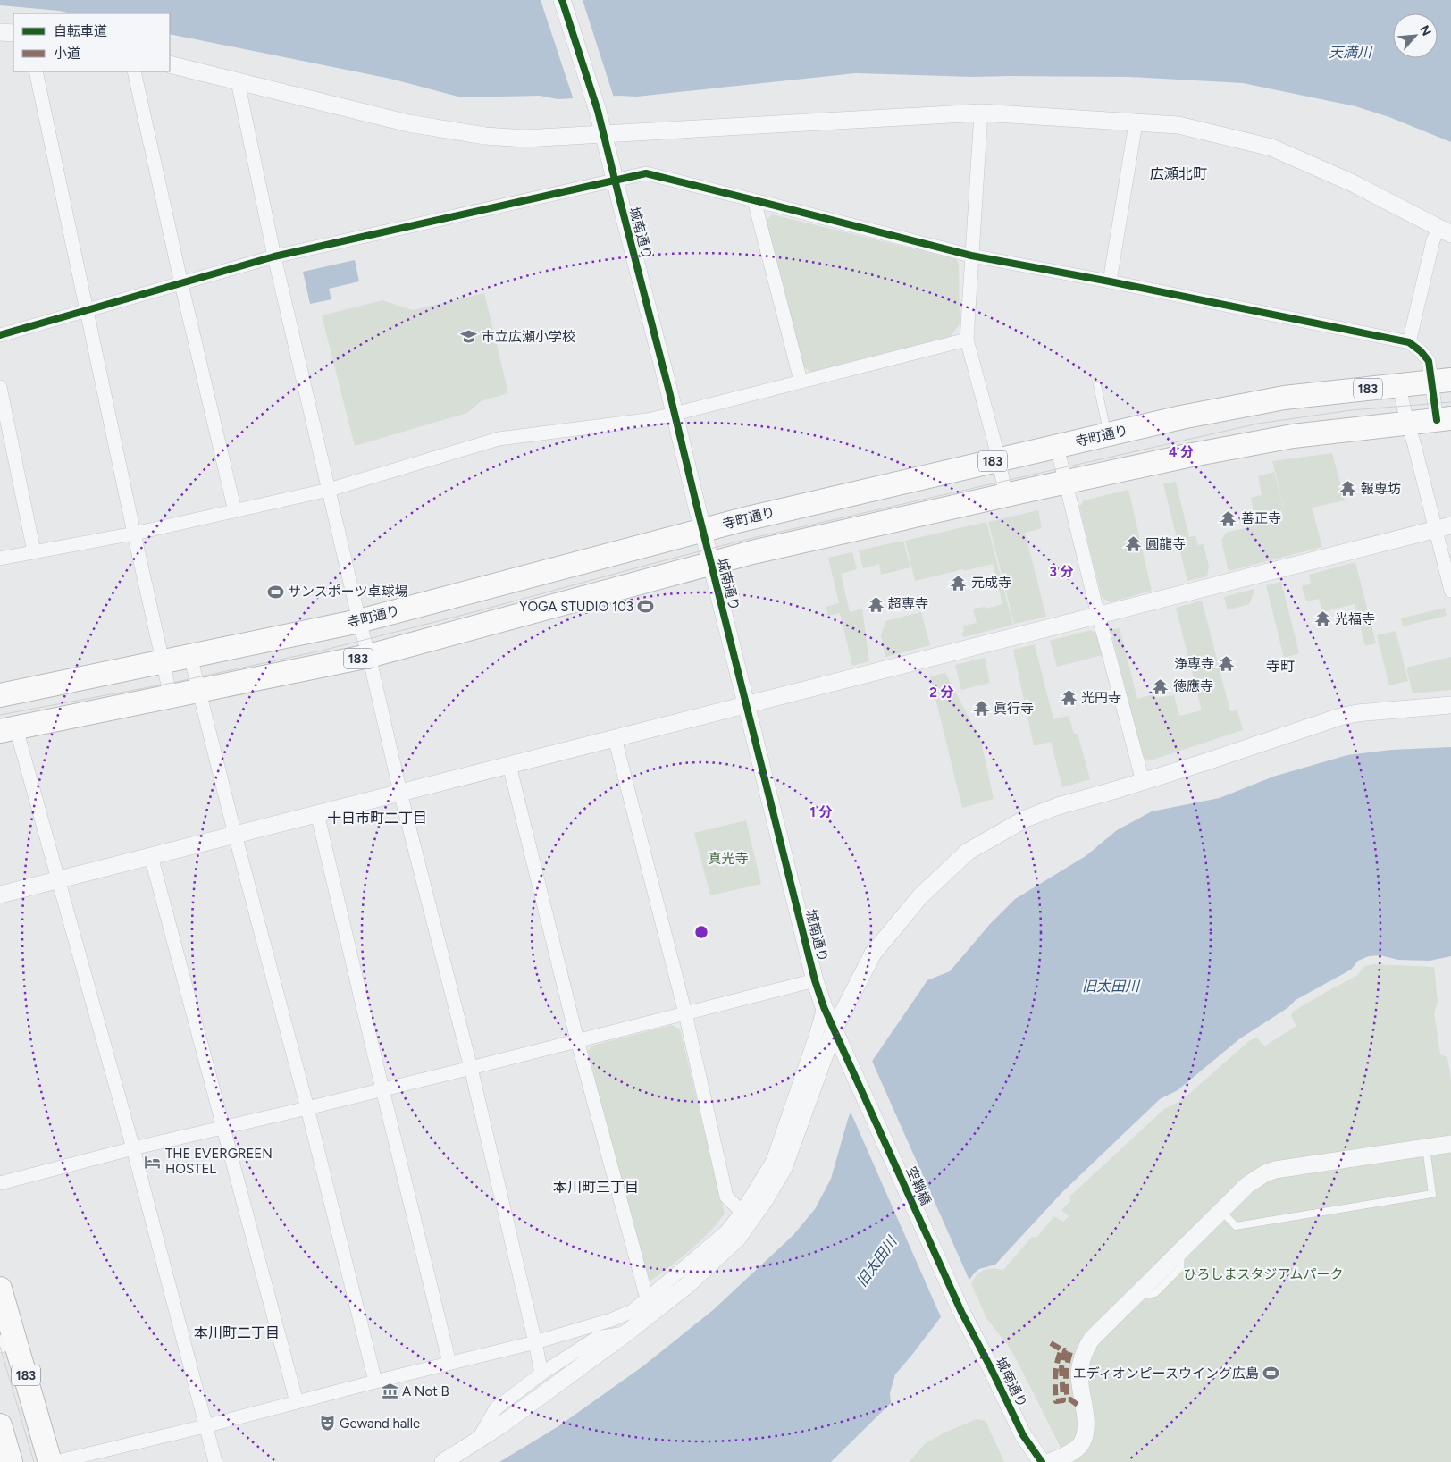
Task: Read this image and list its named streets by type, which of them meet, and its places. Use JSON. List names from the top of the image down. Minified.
{"streets":{"highway":["183","寺町通り"],"street":["城南通り","空鞘橋"]},"crossings":[["城南通り","183"],["城南通り","寺町通り"],["城南通り","空鞘橋"]],"districts":["広瀬北町","寺町","十日市町二丁目","本川町三丁目","本川町二丁目"],"water":["天満川","旧太田川"],"parks":["真光寺","ひろしまスタジアムパーク"],"places":{"school or university":["市立広瀬小学校"],"temple":["報専坊","善正寺","圓龍寺","元成寺","超専寺","光福寺","浄専寺","徳應寺","光円寺","眞行寺"],"sports":["サンスポーツ卓球場","YOGA STUDIO 103","エディオンピースウイング広島"],"hotel":["THE EVERGREEN HOSTEL"],"museum":["A Not B"],"theatre":["Gewand halle"]},"legend":["自転車道","小道"],"north":"top right","rings":["4 分","3 分","2 分","1 分"]}
